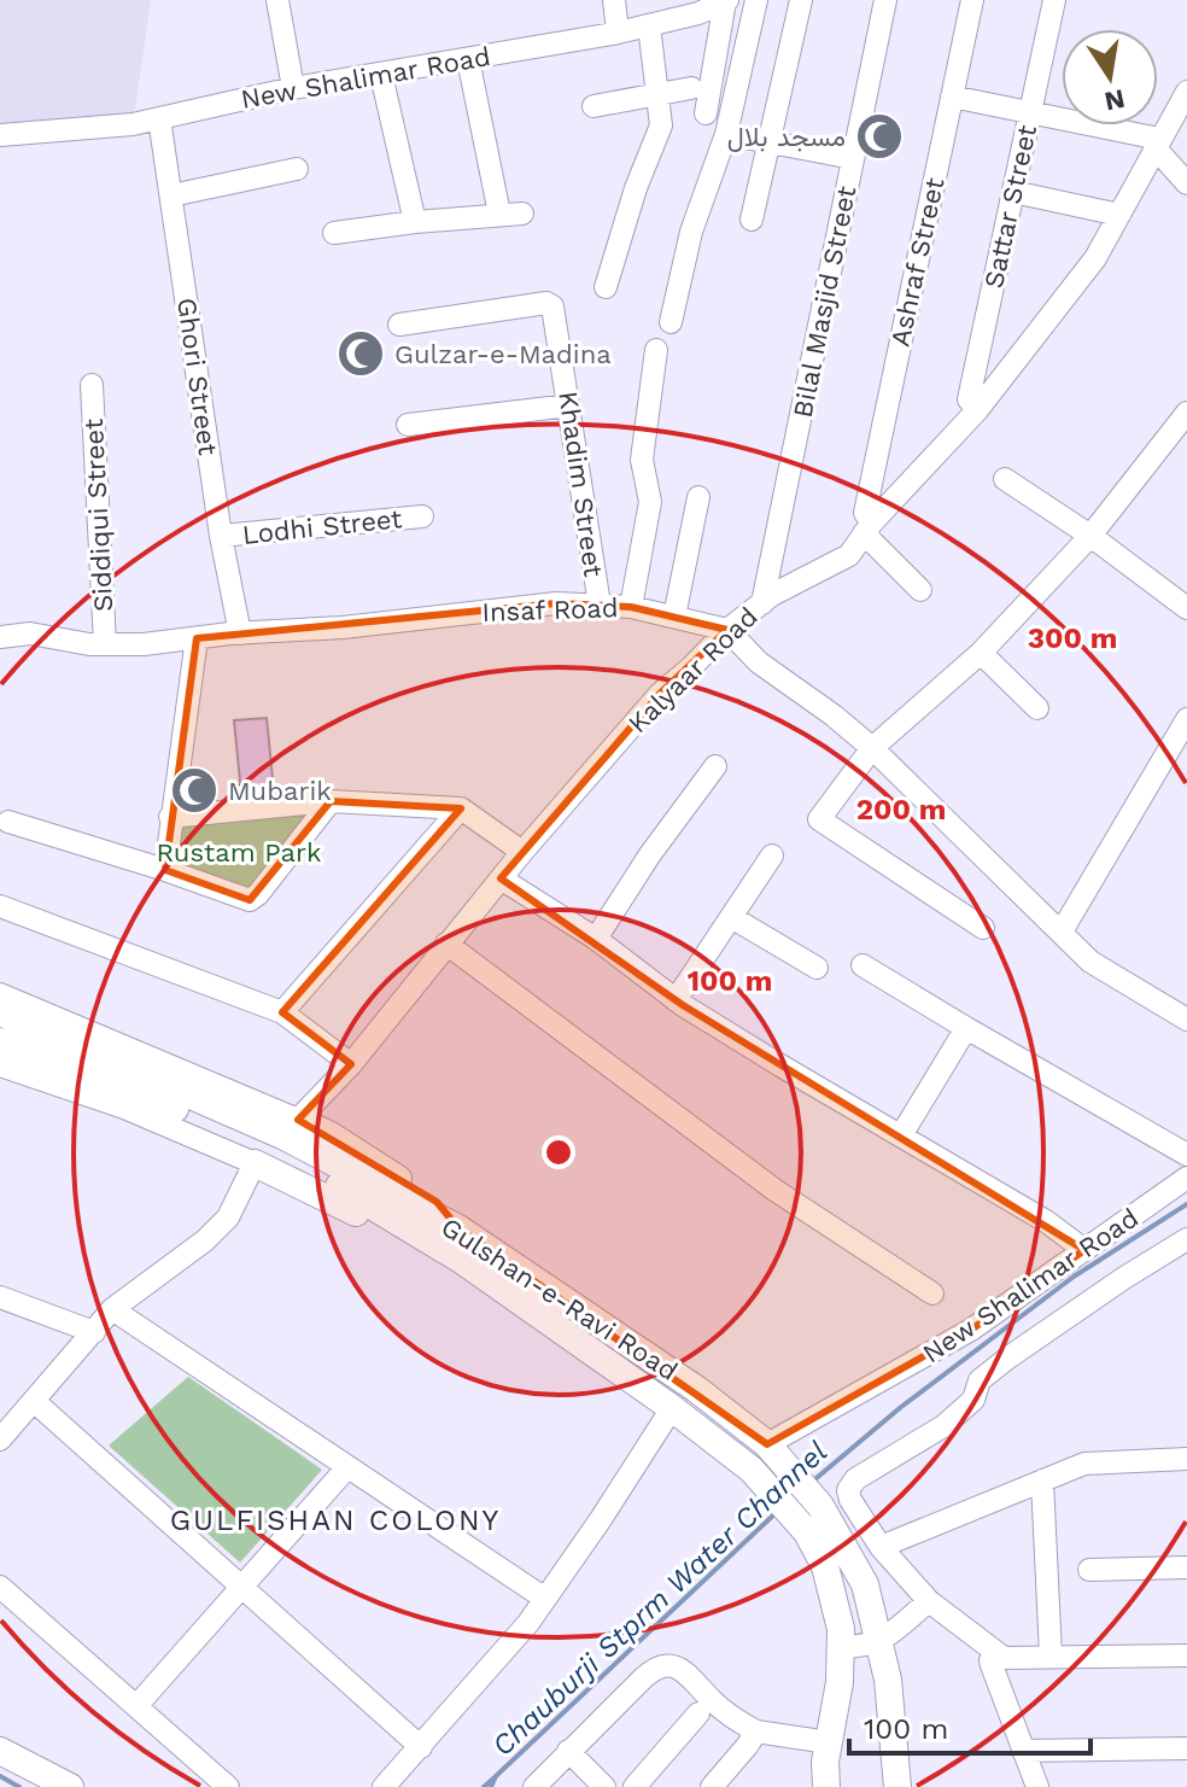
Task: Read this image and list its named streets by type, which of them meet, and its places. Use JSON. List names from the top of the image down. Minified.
{"streets":{"main road":["Gulshan-e-Ravi Road"],"street":["New Shalimar Road","Sattar Street","Ashraf Street","Bilal Masjid Street","Ghori Street","Khadim Street","Siddiqui Street","Lodhi Street","Insaf Road","Kalyaar Road"]},"crossings":[["New Shalimar Road","Ghori Street"],["New Shalimar Road","Gulshan-e-Ravi Road"],["Sattar Street","Kalyaar Road"],["Ashraf Street","Kalyaar Road"],["Bilal Masjid Street","Kalyaar Road"],["Ghori Street","Lodhi Street"],["Ghori Street","Insaf Road"],["Khadim Street","Insaf Road"],["Siddiqui Street","Insaf Road"],["Insaf Road","Kalyaar Road"]],"districts":["GULFISHAN COLONY"],"water":["Chauburji Stprm Water Channel"],"parks":["Rustam Park"],"places":{"mosque":["مسجد بلال","Gulzar-e-Madina","Mubarik"]},"scale_bar":"100 m","north":"bottom","rings":["300 m","200 m","100 m"]}
